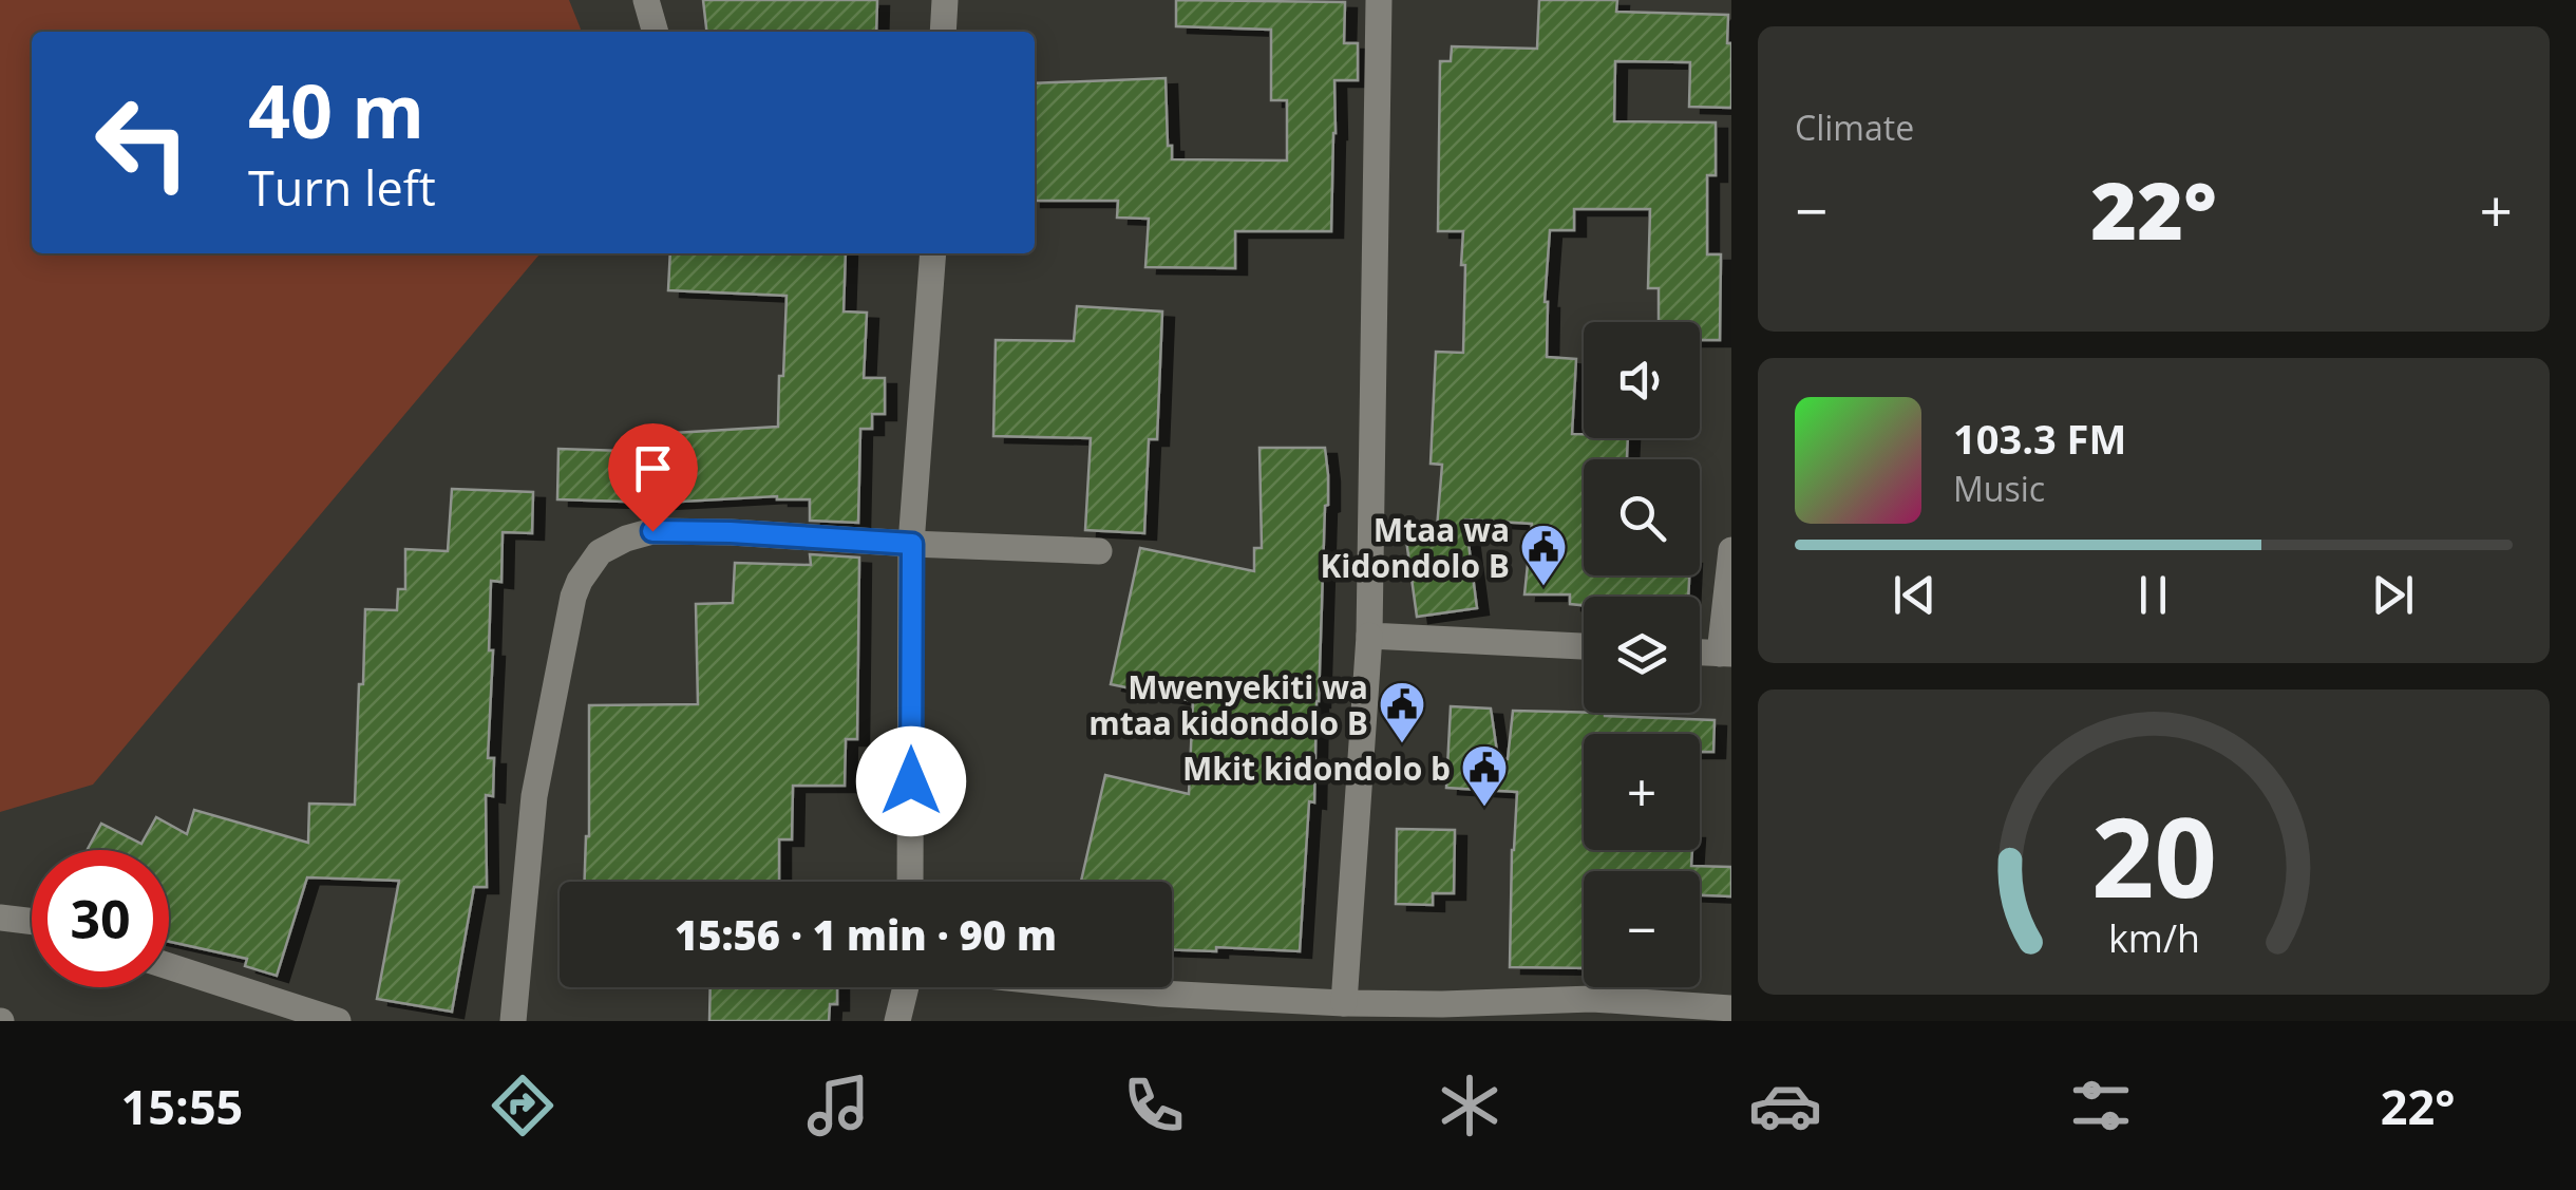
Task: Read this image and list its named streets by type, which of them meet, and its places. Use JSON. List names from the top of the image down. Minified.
{"places":{"public building":["Mtaa wa Kidondolo B","Mwenyekiti wa mtaa kidondolo B","Mkit kidondolo b"]},"page":{"tile":"Climate","turn":["40 m","Turn left"],"heat":["−","22°","+"],"map_buttons":["+","−"],"song":["103.3 FM","Music"],"limit":"30","trip":"15:56 · 1 min · 90 m","tabs":["15:55","22°"],"gauge":["20","km/h"]}}
